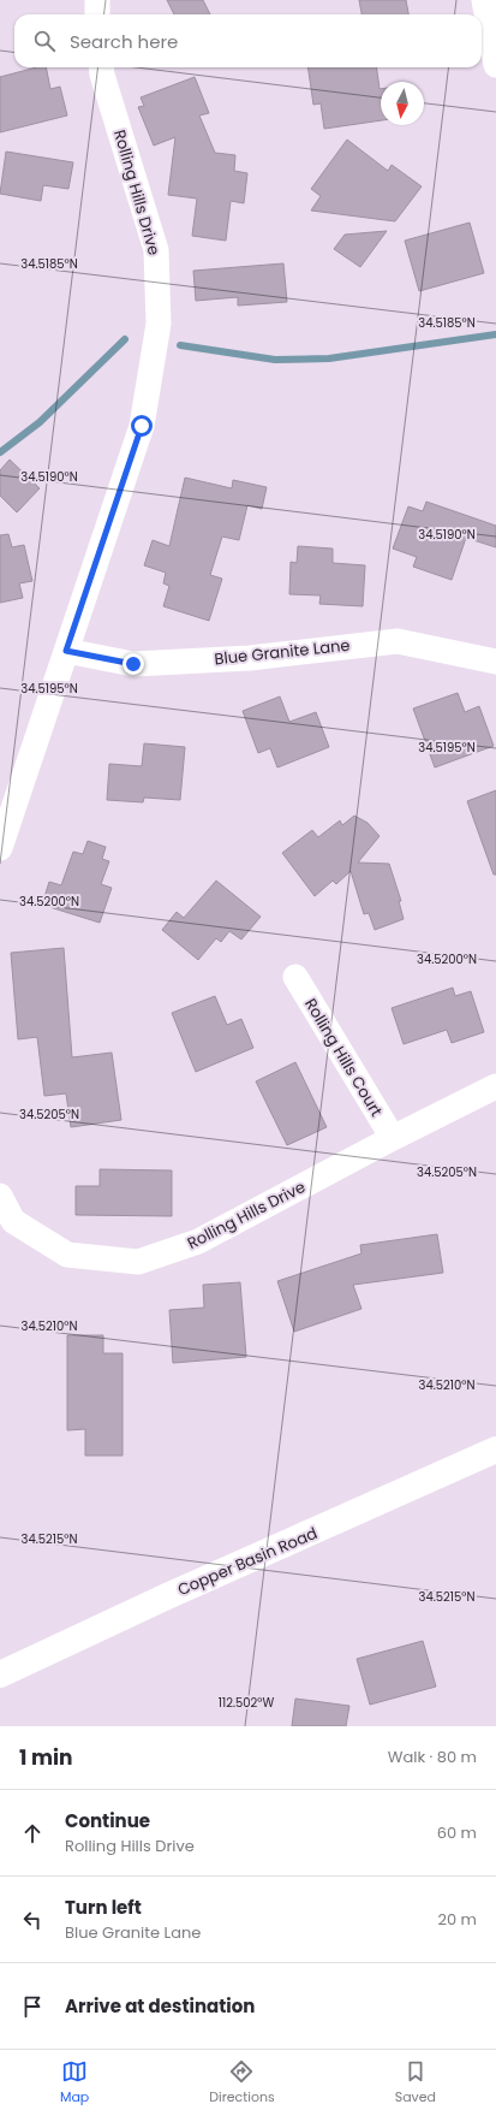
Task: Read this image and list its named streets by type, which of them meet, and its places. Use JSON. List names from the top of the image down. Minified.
{"streets":{"street":["Rolling Hills Drive","Blue Granite Lane","Rolling Hills Court","Copper Basin Road"]},"crossings":[["Rolling Hills Drive","Blue Granite Lane"],["Rolling Hills Drive","Rolling Hills Court"]],"north":"bottom","page":{"search":"Search here","heading":["1 min","Walk · 80 m"],"list":[["Continue","Rolling Hills Drive","60 m"],["Turn left","Blue Granite Lane","20 m"],"Arrive at destination"],"nav":["Map","Directions","Saved"]},"coordinates":["34.5185°N","34.5190°N","34.5195°N","34.5200°N","34.5205°N","34.5210°N","34.5215°N","112.502°W"]}
